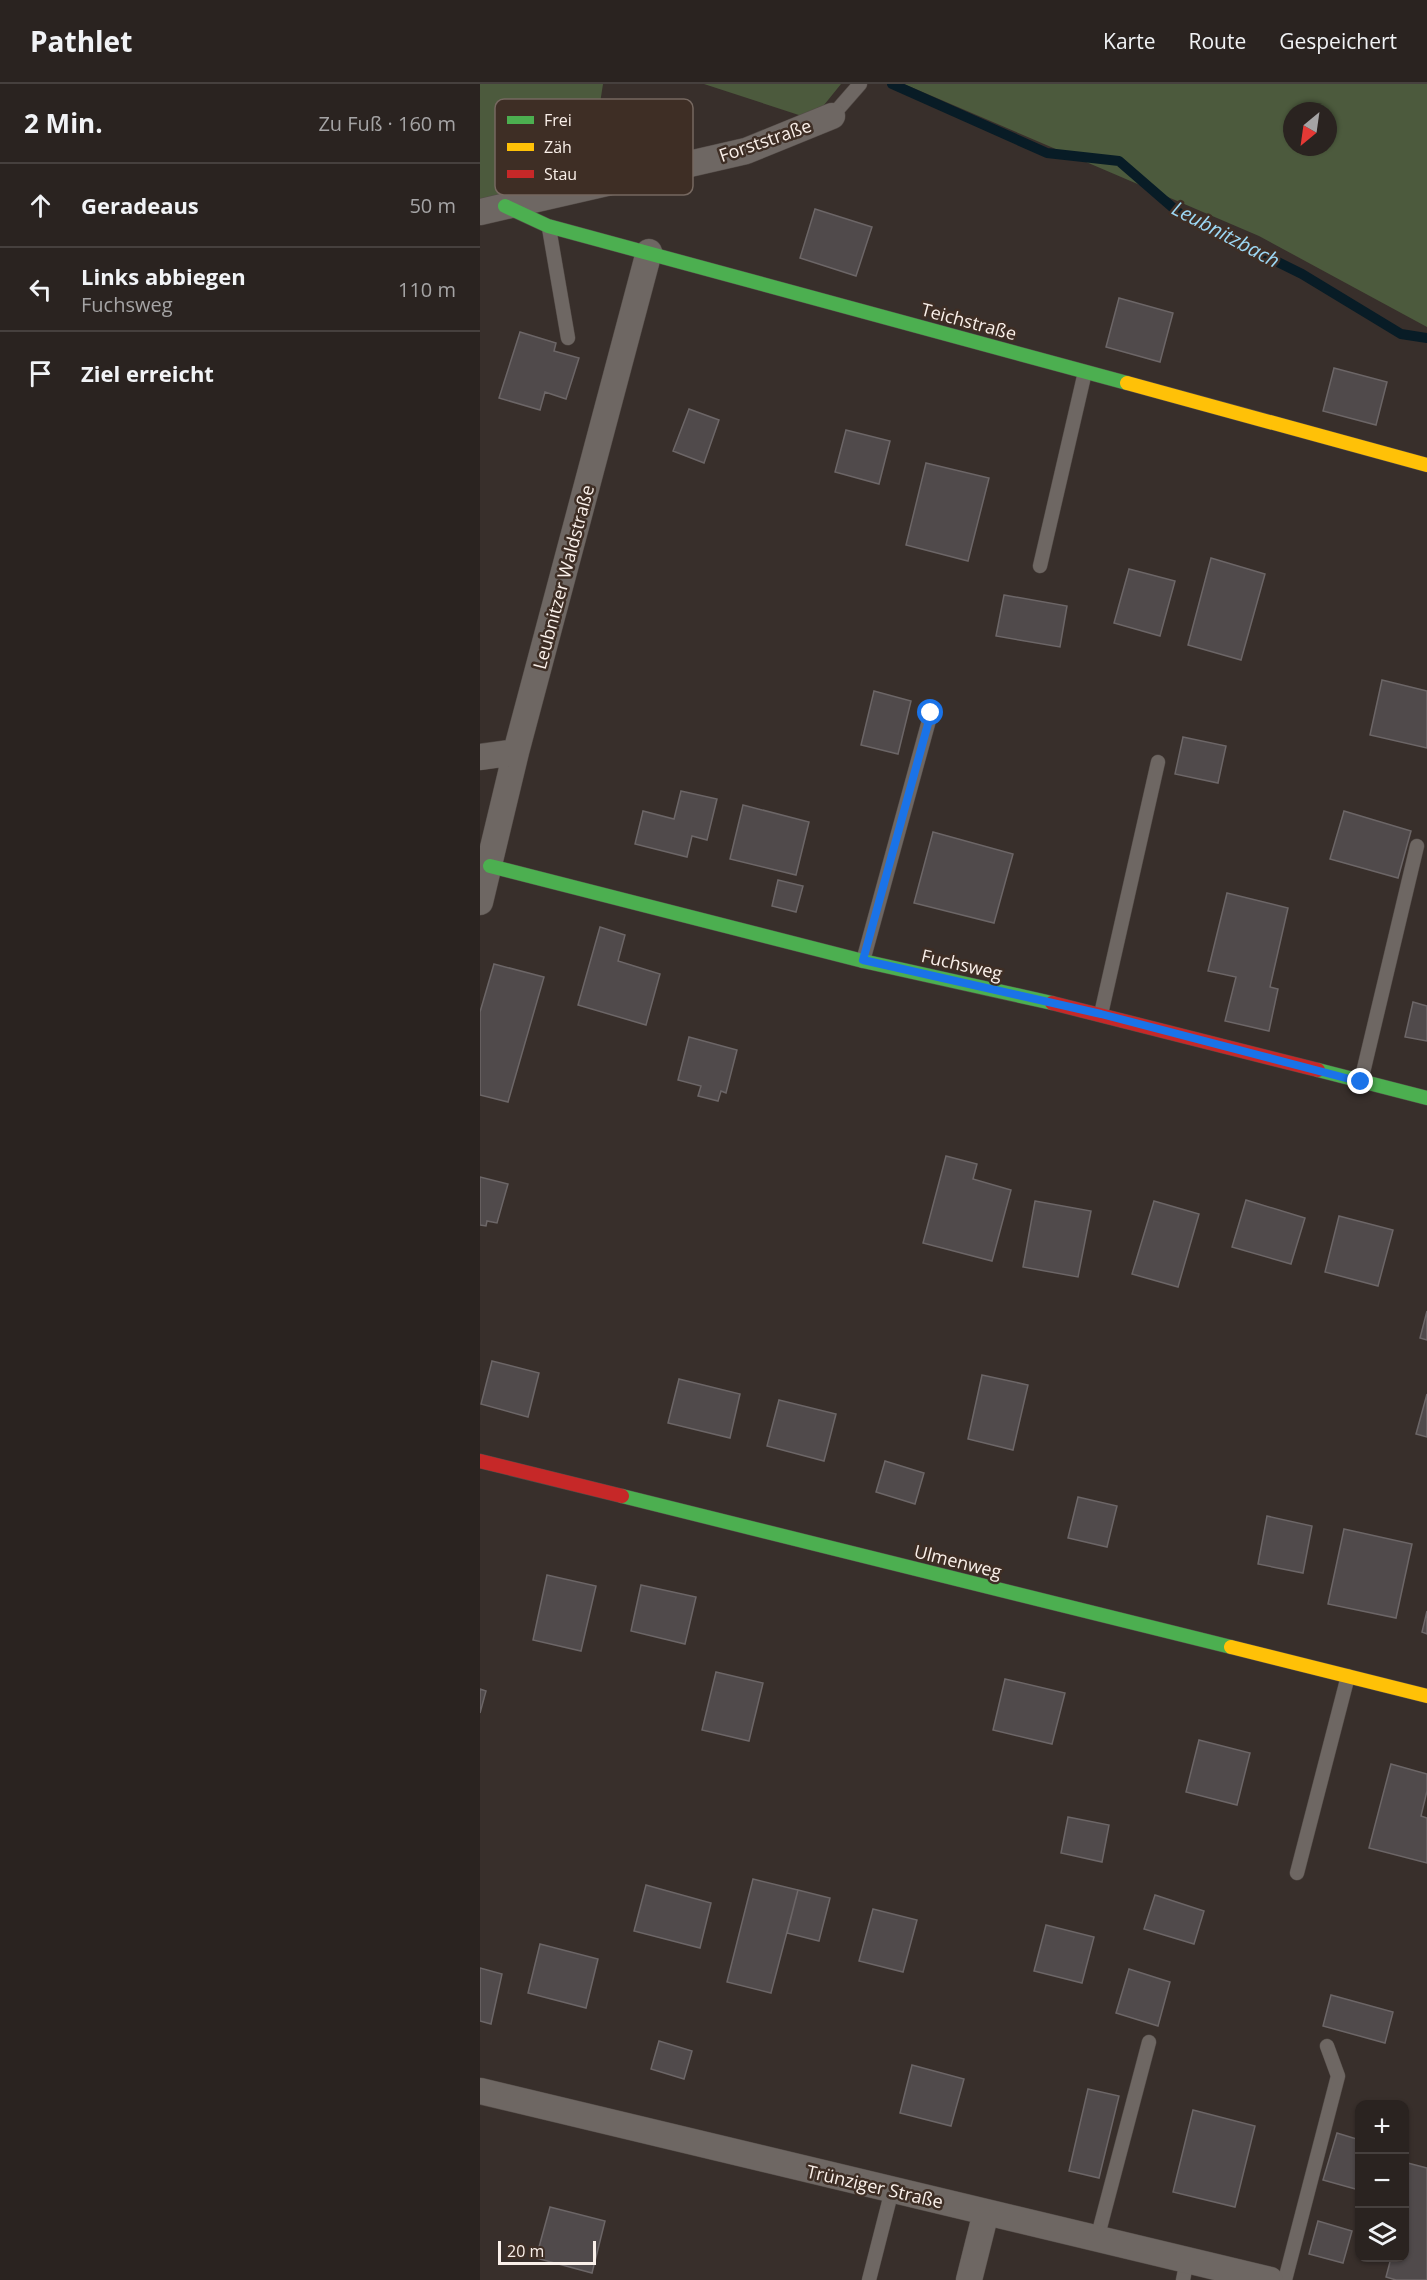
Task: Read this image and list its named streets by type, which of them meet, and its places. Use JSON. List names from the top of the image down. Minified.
{"streets":{"street":["Forststraße","Teichstraße","Leubnitzer Waldstraße","Fuchsweg","Ulmenweg","Trünziger Straße"]},"crossings":[["Forststraße","Teichstraße"],["Teichstraße","Leubnitzer Waldstraße"],["Leubnitzer Waldstraße","Fuchsweg"]],"water":["Leubnitzbach"],"legend":["Frei","Zäh","Stau"],"scale_bar":"20 m","north":"bottom left","page":{"header":"Pathlet","nav":["Karte","Route","Gespeichert"],"heading":["2 Min.","Zu Fuß · 160 m"],"list":[["Geradeaus","50 m"],["Links abbiegen","Fuchsweg","110 m"],"Ziel erreicht"],"map_buttons":["+","−"],"scale":"20 m"}}
